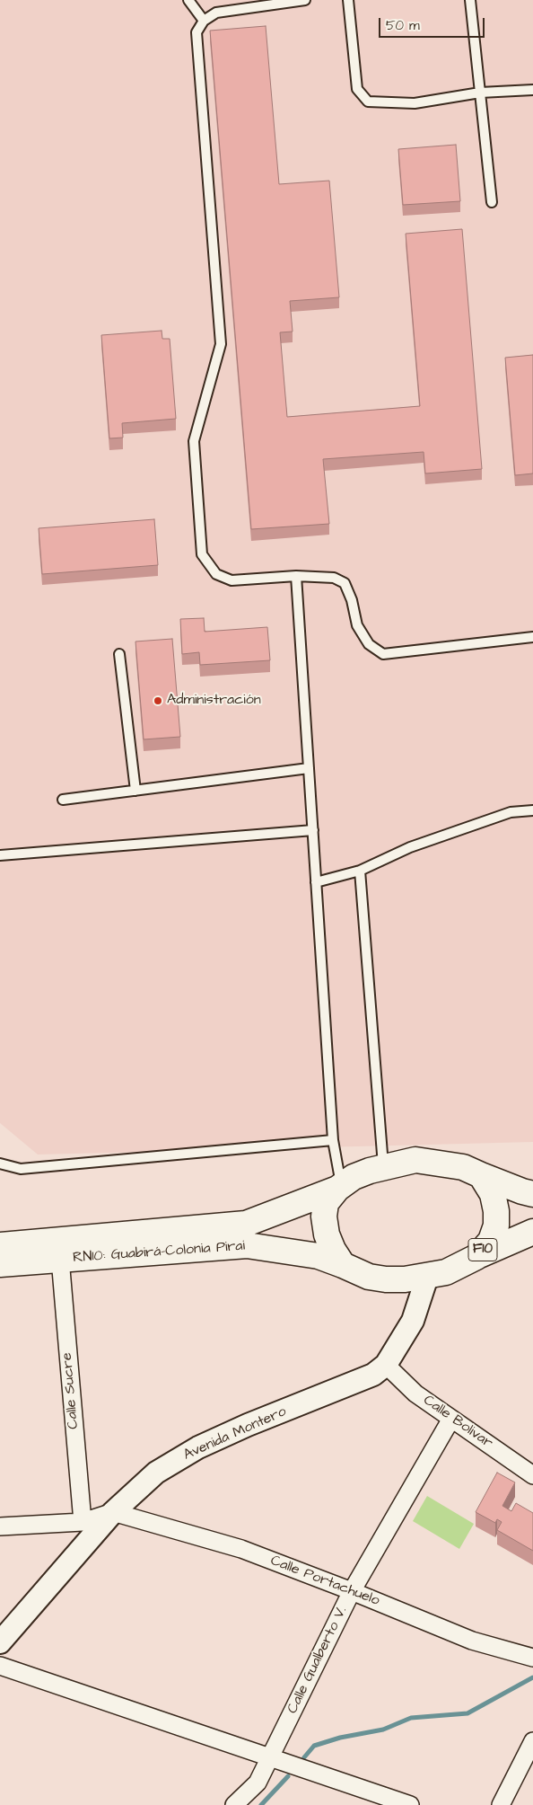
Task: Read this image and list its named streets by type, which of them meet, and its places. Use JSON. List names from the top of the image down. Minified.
{"streets":{"highway":["F10","RN10: Guabirá-Colonia Pirai"],"street":["Calle Sucre","Calle Bolivar","Avenida Montero","Calle Portachuelo","Calle Gualberto V."]},"crossings":[["F10","RN10: Guabirá-Colonia Pirai"],["F10","Avenida Montero"],["RN10: Guabirá-Colonia Pirai","Calle Sucre"],["RN10: Guabirá-Colonia Pirai","Avenida Montero"],["Calle Bolivar","Avenida Montero"],["Calle Bolivar","Calle Gualberto V."],["Avenida Montero","Calle Portachuelo"],["Calle Portachuelo","Calle Gualberto V."]],"places":["Administración"],"scale_bar":"50 m"}
